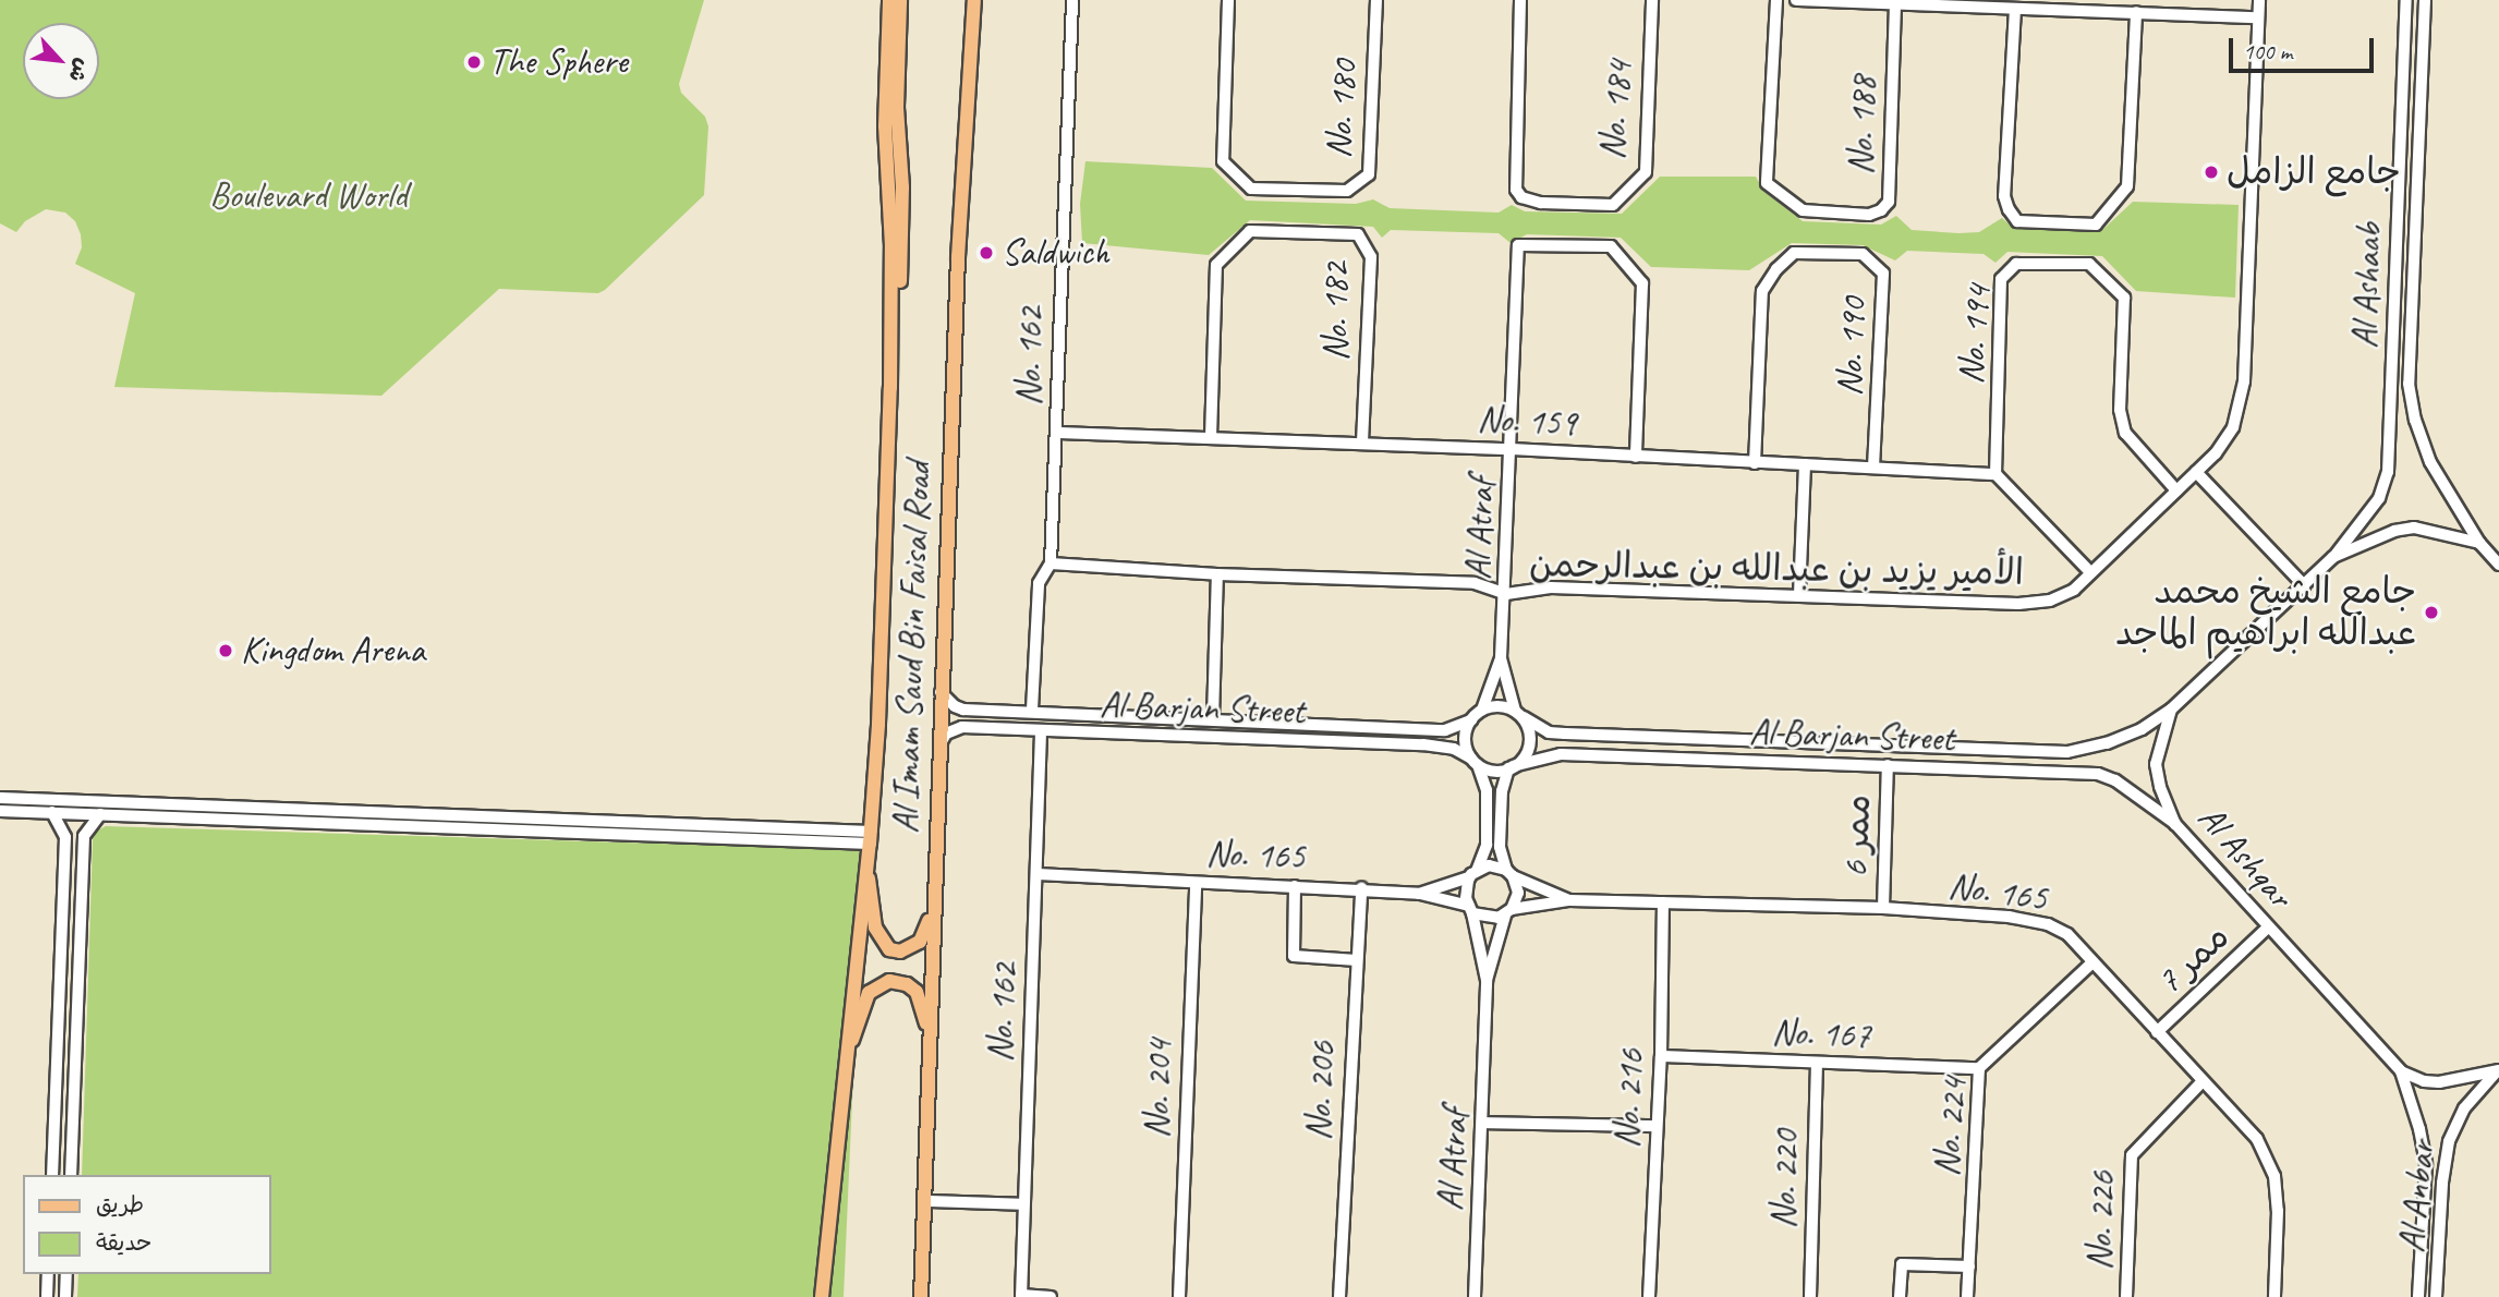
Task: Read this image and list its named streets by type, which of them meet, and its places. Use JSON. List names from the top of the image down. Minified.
{"streets":{"main road":["Al Imam Saud Bin Faisal Road"],"street":["No. 180","No. 184","No. 188","Al Ashaab","No. 182","No. 194","No. 190","No. 162","No. 159","Al Atraf","الأمير يزيد بن عبدالله بن عبدالرحمن","Al Barjan Street","ممر 6","No. 165","Al Ashqar","ممر 7","No. 167","No. 204","No. 206","No. 216","No. 224","No. 220","Al Anbar","No. 226"]},"crossings":[["No. 182","No. 159"],["No. 194","No. 159"],["No. 194","الأمير يزيد بن عبدالله بن عبدالرحمن"],["No. 190","No. 159"],["No. 162","No. 159"],["No. 162","الأمير يزيد بن عبدالله بن عبدالرحمن"],["No. 162","Al Barjan Street"],["No. 162","No. 165"],["No. 159","Al Atraf"],["Al Atraf","الأمير يزيد بن عبدالله بن عبدالرحمن"],["Al Atraf","No. 165"],["Al Imam Saud Bin Faisal Road","Al Barjan Street"],["Al Barjan Street","ممر 6"],["Al Barjan Street","Al Ashqar"],["ممر 6","No. 165"],["No. 165","ممر 7"],["No. 165","No. 204"],["No. 165","No. 206"],["No. 165","No. 216"],["No. 165","No. 224"],["No. 165","No. 226"],["Al Ashqar","ممر 7"],["Al Ashqar","Al Anbar"],["No. 167","No. 216"],["No. 167","No. 224"],["No. 167","No. 220"]],"parks":["Boulevard World"],"places":["The Sphere","جامع الزامل","Saldwich","جامع الشيخ محمد عبدالله ابراهيم الماجد","Kingdom Arena"],"legend":["طريق","حديقة"],"scale_bar":"100 m","north":"bottom right"}
